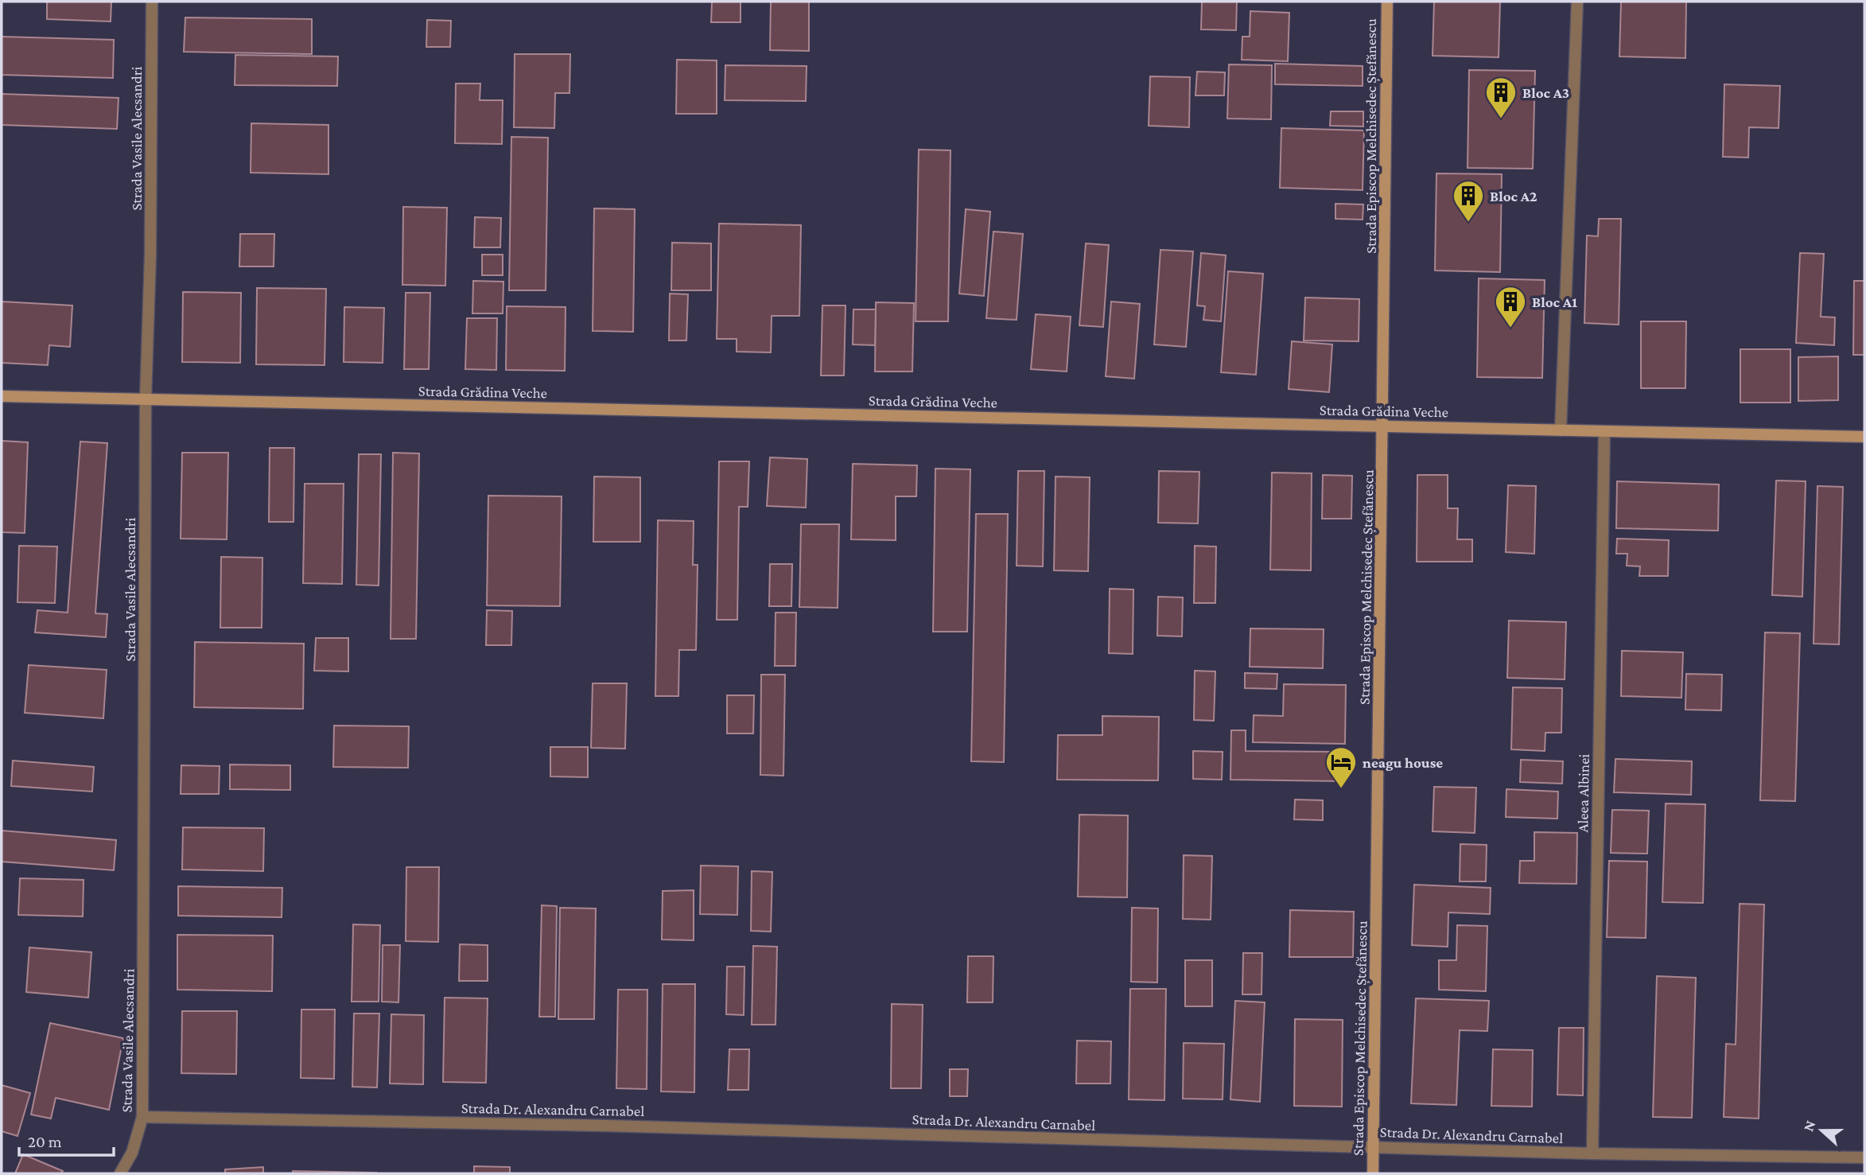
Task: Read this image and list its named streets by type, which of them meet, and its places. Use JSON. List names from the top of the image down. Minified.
{"streets":{"street":["Strada Episcop Melchisedec Ștefănescu","Strada Vasile Alecsandri","Strada Grădina Veche","Aleea Albinei","Strada Dr. Alexandru Carnabel"]},"crossings":[["Strada Episcop Melchisedec Ștefănescu","Strada Grădina Veche"],["Strada Episcop Melchisedec Ștefănescu","Strada Dr. Alexandru Carnabel"],["Strada Vasile Alecsandri","Strada Grădina Veche"],["Strada Vasile Alecsandri","Strada Dr. Alexandru Carnabel"],["Strada Grădina Veche","Aleea Albinei"],["Aleea Albinei","Strada Dr. Alexandru Carnabel"]],"places":{"building":["Bloc A3","Bloc A2","Bloc A1"],"hotel":["neagu house"]},"scale_bar":"20 m","north":"left"}
